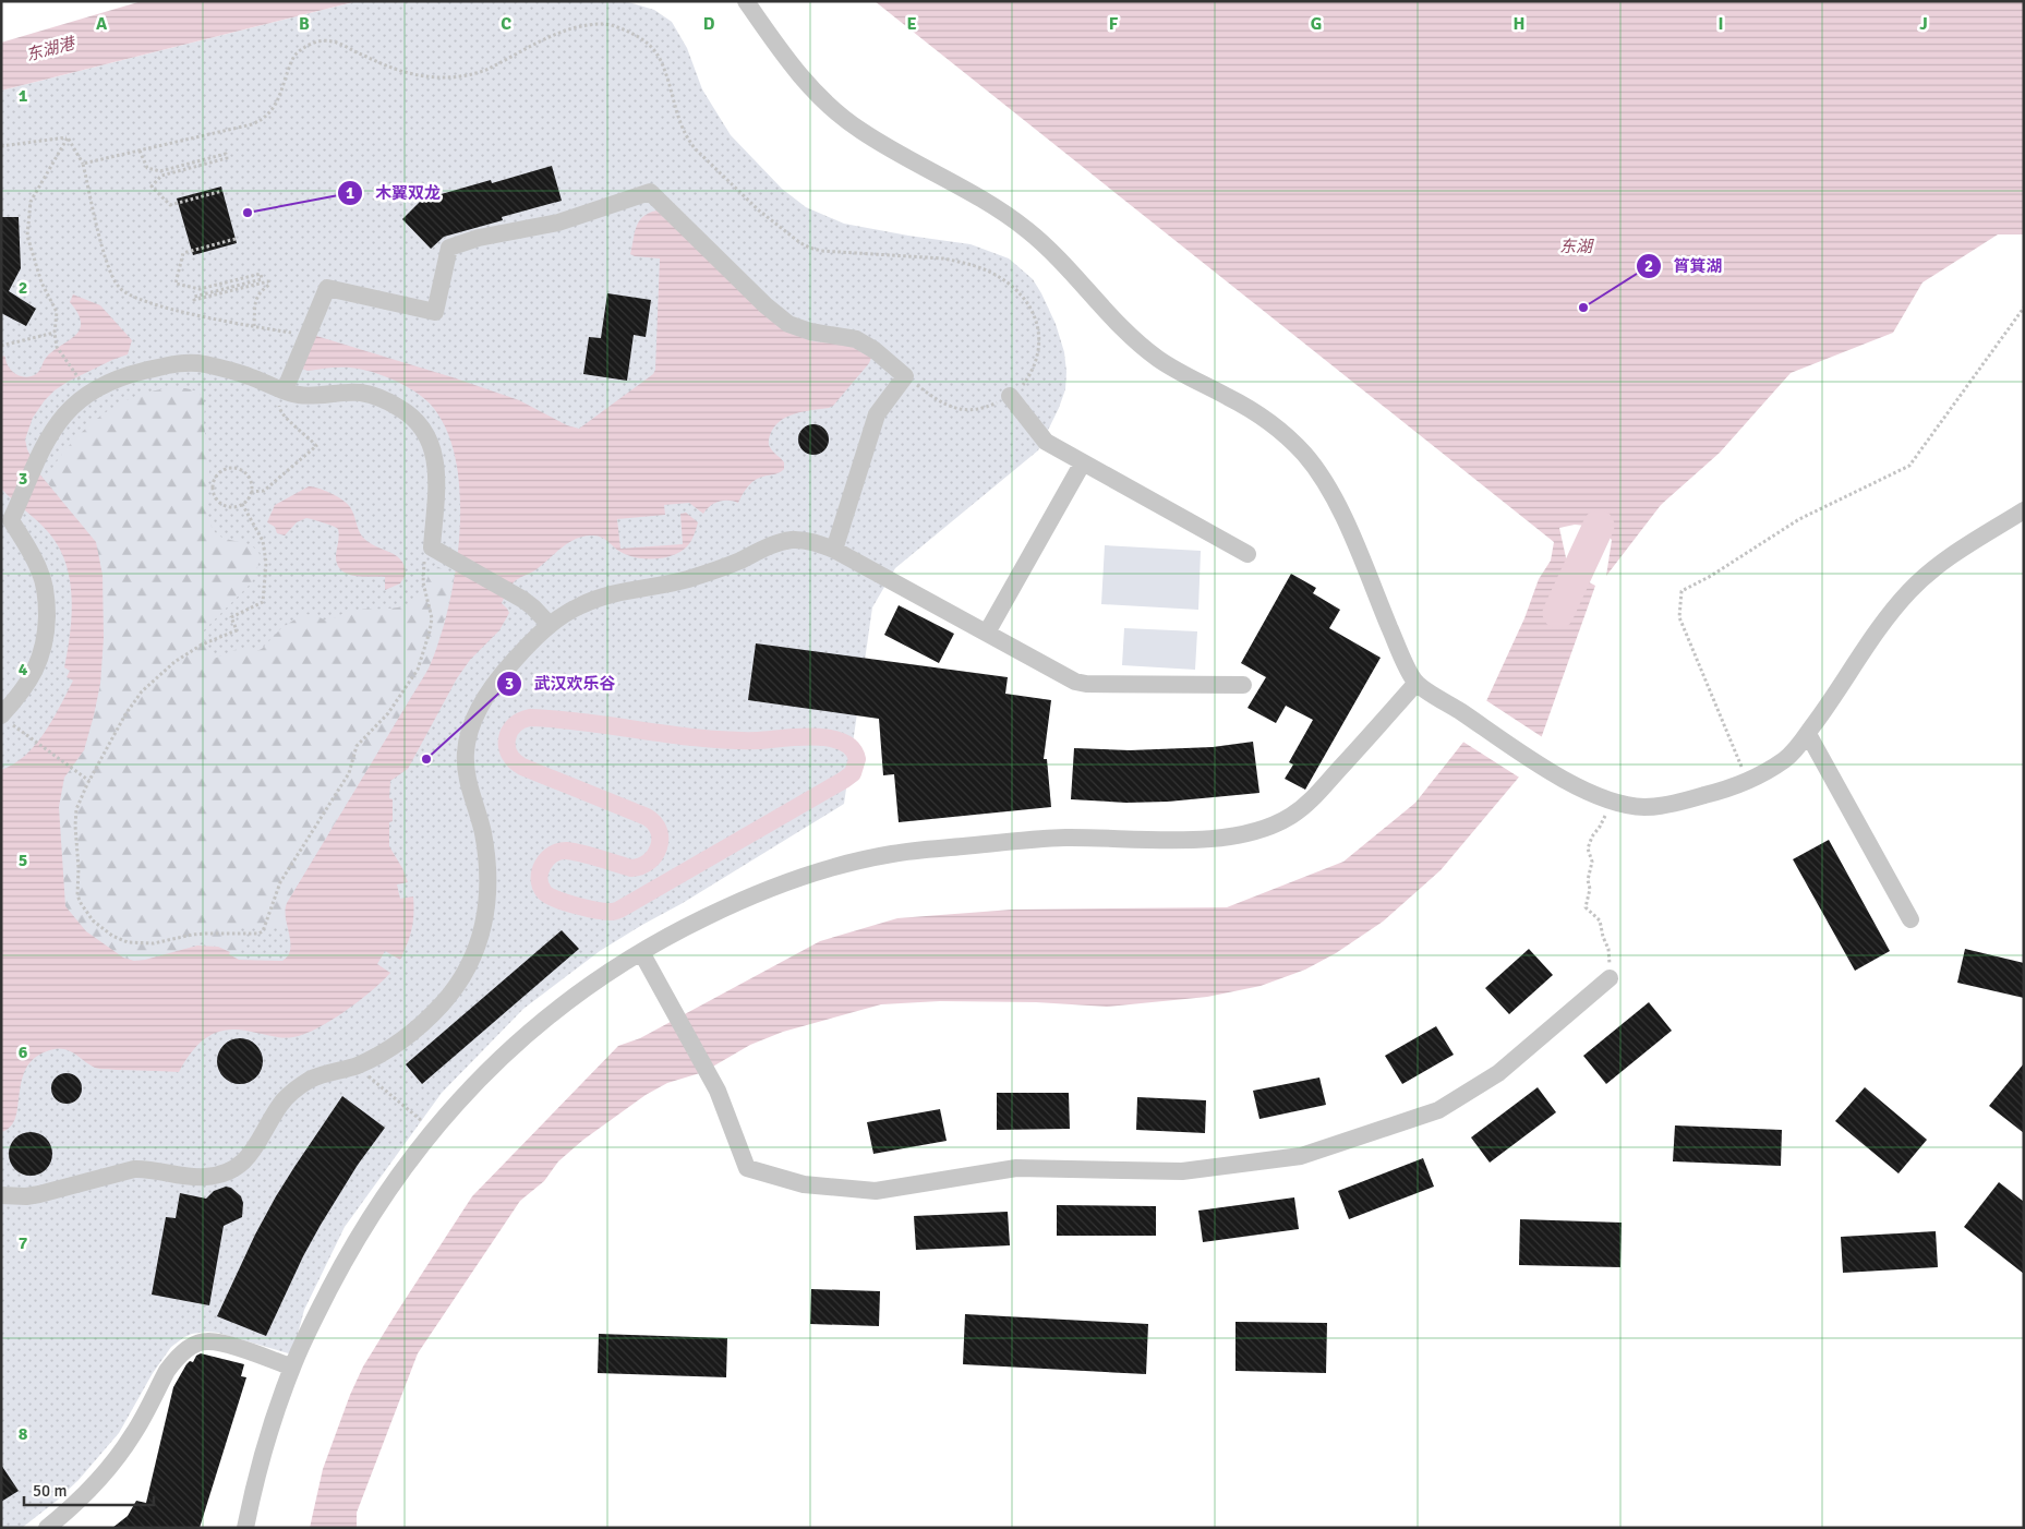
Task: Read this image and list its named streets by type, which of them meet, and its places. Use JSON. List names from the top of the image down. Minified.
{"water":["东湖港","东湖"],"places":["木翼双龙","筲箕湖","武汉欢乐谷"],"scale_bar":"50 m","grid":{"columns":["A","B","C","D","E","F","G","H","I","J"],"rows":["1","2","3","4","5","6","7","8"]}}
